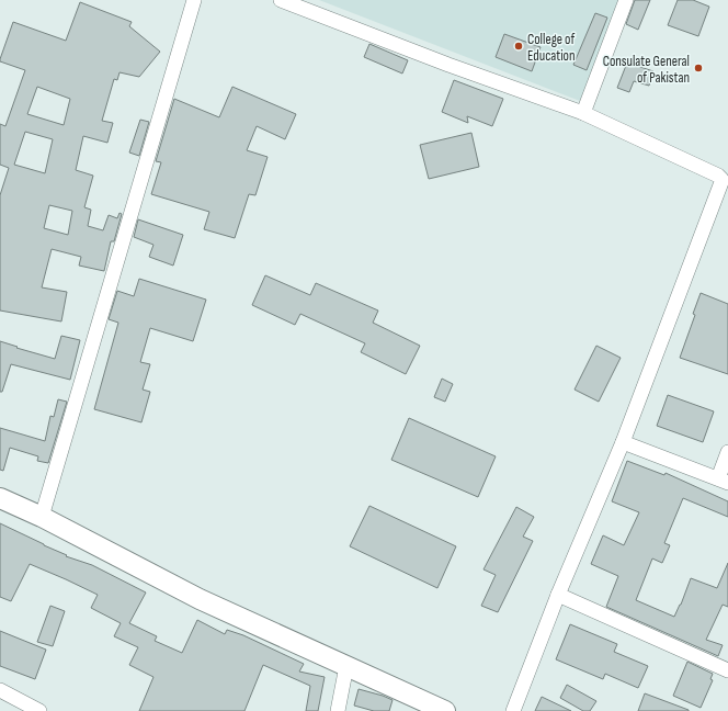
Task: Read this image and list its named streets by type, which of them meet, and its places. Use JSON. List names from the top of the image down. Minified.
{"places":["College of Education","Consulate General of Pakistan"]}
